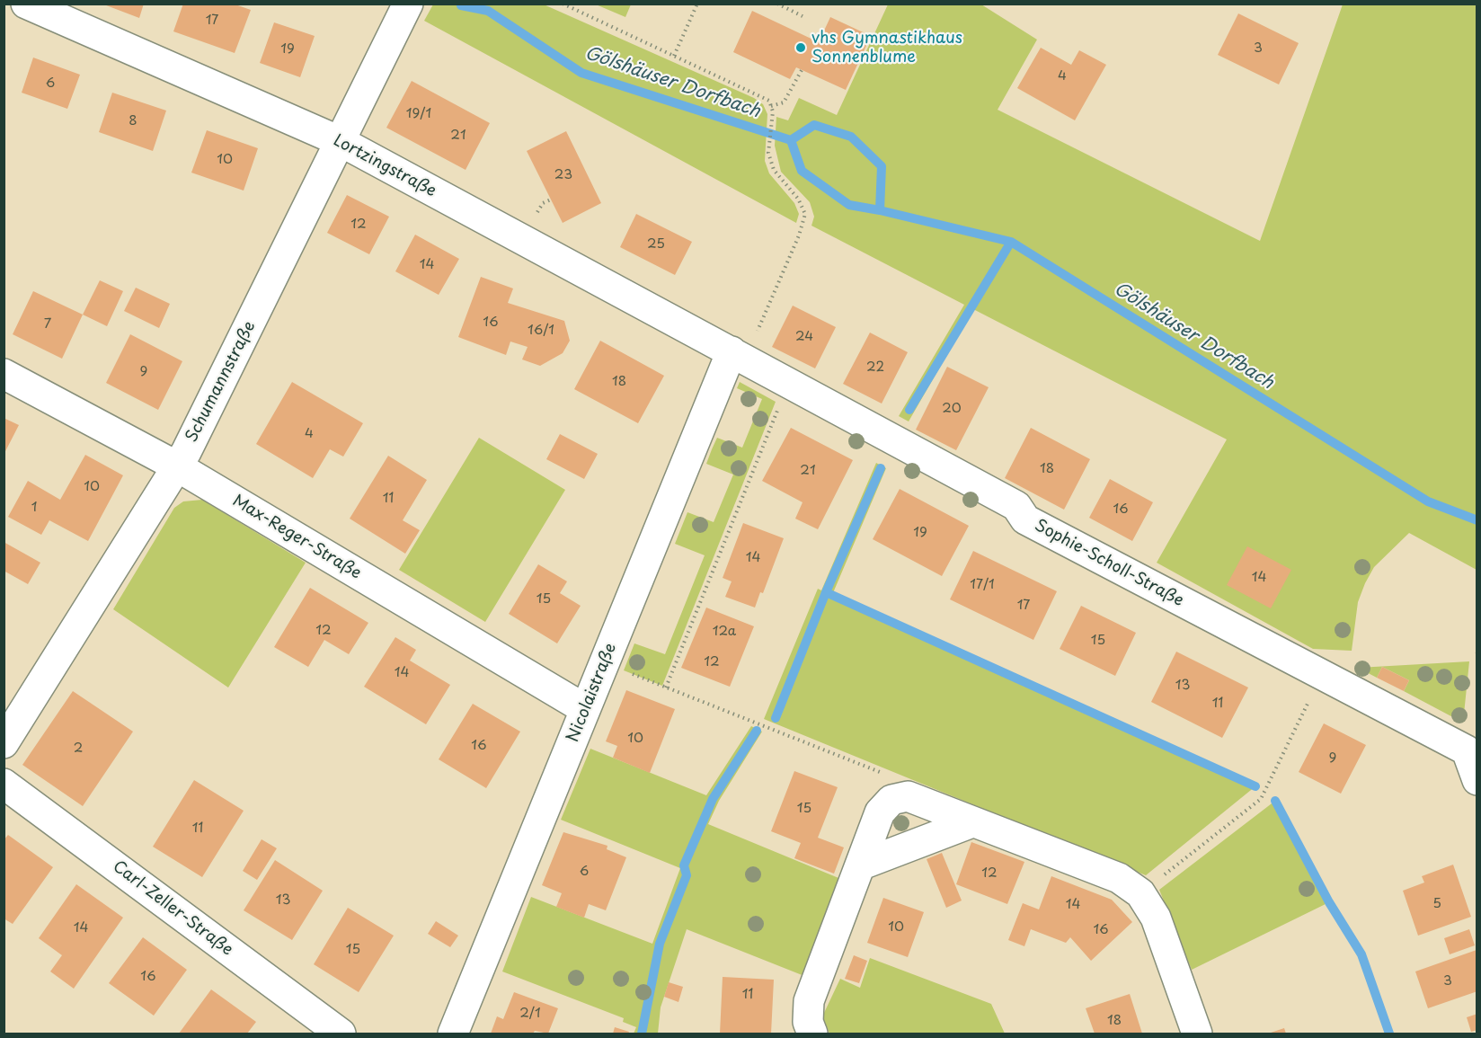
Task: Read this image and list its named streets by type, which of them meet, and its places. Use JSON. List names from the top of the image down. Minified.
{"streets":{"street":["Lortzingstraße","Schumannstraße","Max-Reger-Straße","Sophie-Scholl-Straße","Nicolaistraße","Carl-Zeller-Straße"]},"crossings":[["Lortzingstraße","Schumannstraße"],["Lortzingstraße","Sophie-Scholl-Straße"],["Lortzingstraße","Nicolaistraße"],["Schumannstraße","Max-Reger-Straße"],["Max-Reger-Straße","Nicolaistraße"],["Sophie-Scholl-Straße","Nicolaistraße"]],"water":["Gölshäuser Dorfbach"],"places":["vhs Gymnastikhaus Sonnenblume"],"house_numbers":["17","3","19","4","6","19/1","8","21","10","23","12","25","14","16","7","16/1","24","22","9","18","20","4","18","21","10","11","1","16","19","14","14","17/1","15","17","12","12a","15","12","14","13","11","10","16","2","9","15","11","6","12","13","5","14","10","14","16","15","16","3","11","2/1","18"]}
